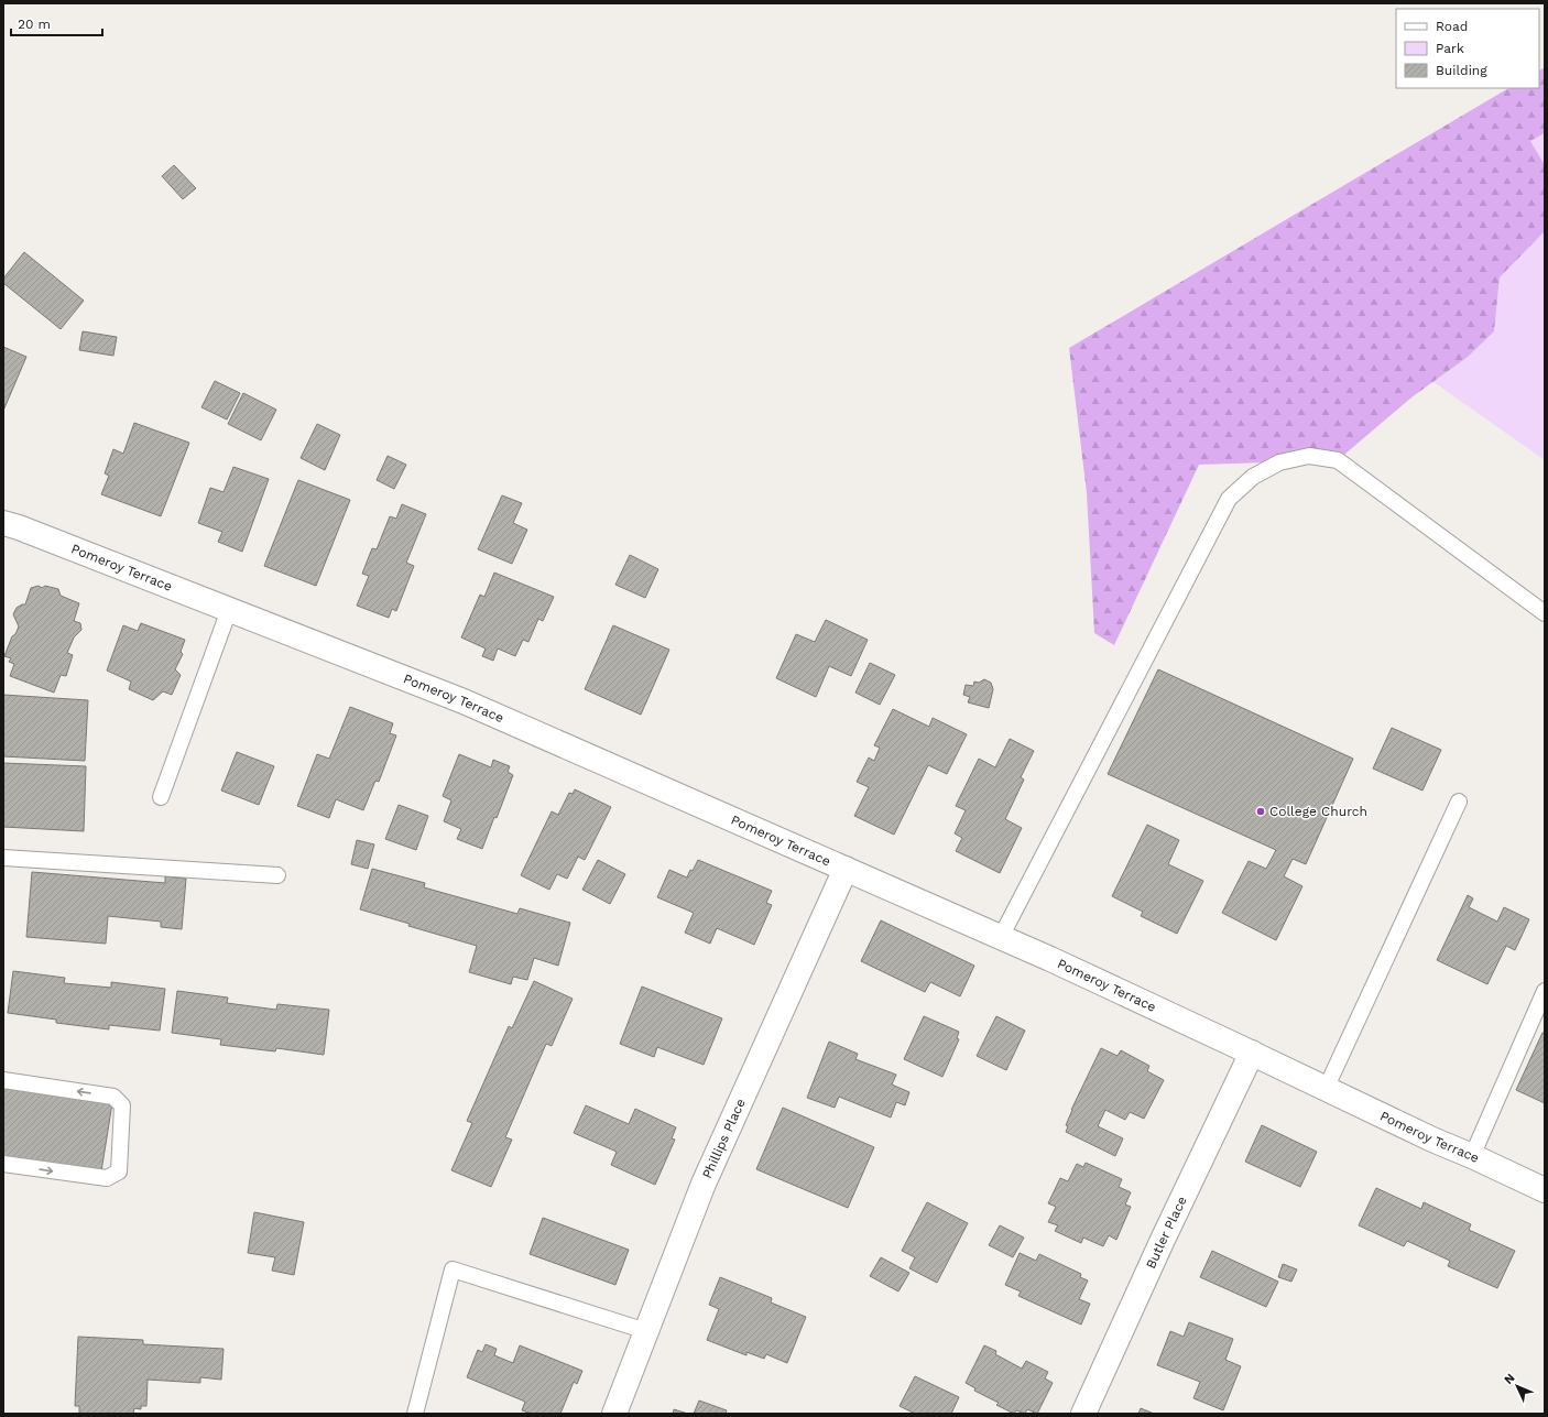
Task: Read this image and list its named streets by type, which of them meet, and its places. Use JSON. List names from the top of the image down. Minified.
{"streets":{"street":["Pomeroy Terrace","Phillips Place","Butler Place"]},"crossings":[["Pomeroy Terrace","Phillips Place"],["Pomeroy Terrace","Butler Place"]],"places":["College Church"],"legend":["Road","Park","Building"],"scale_bar":"20 m","north":"top left"}
